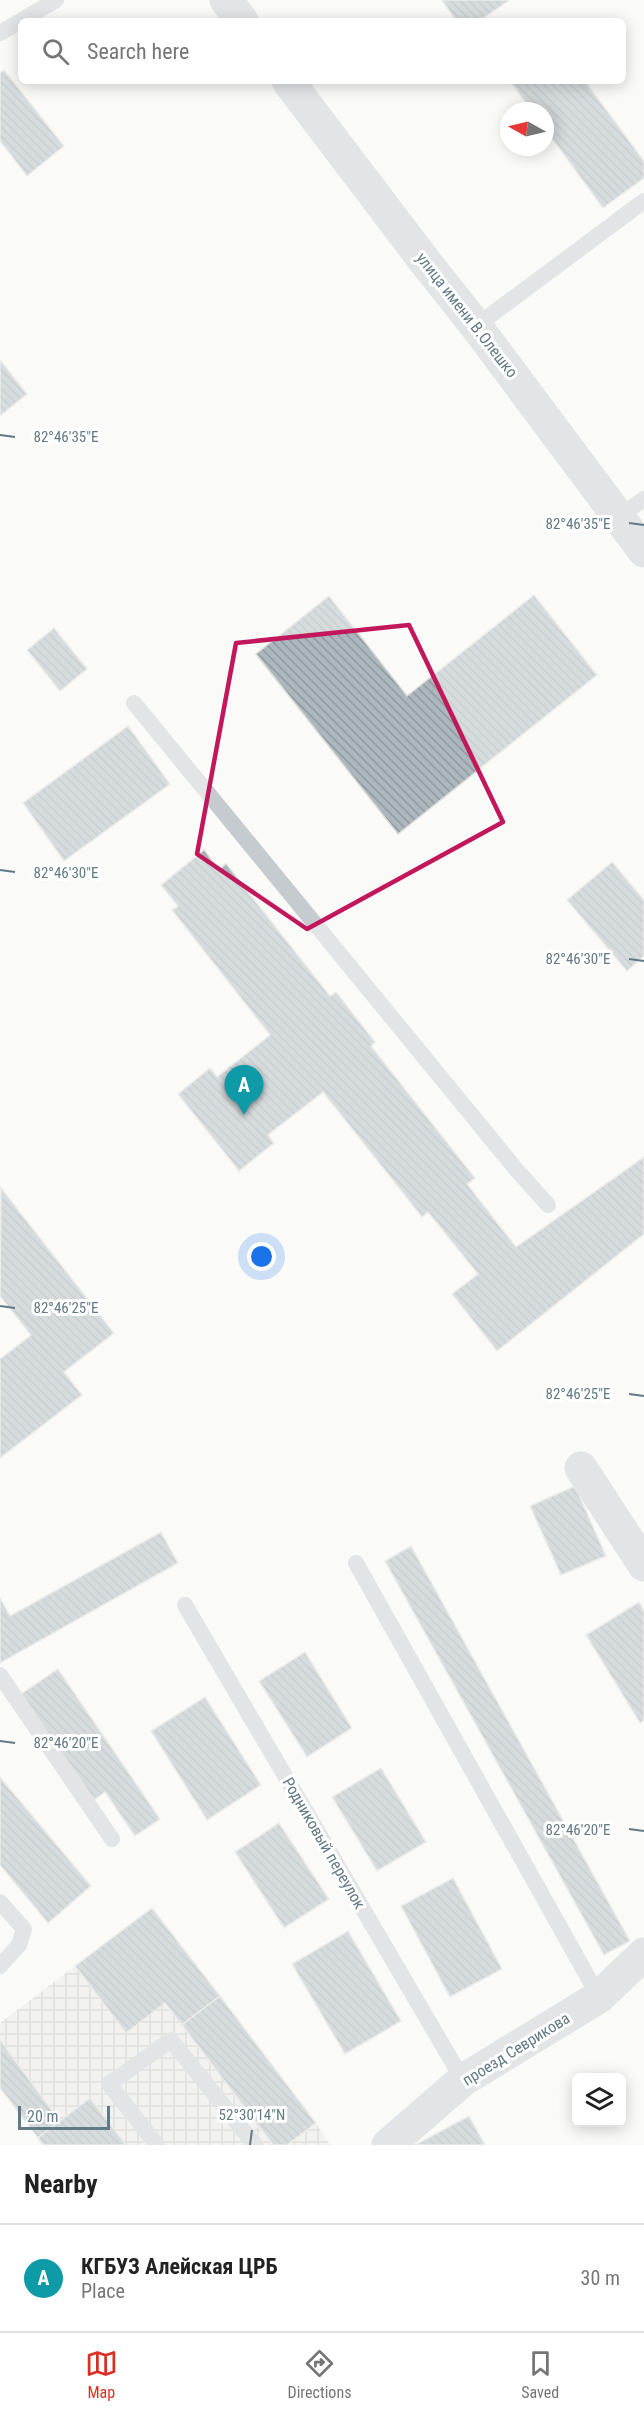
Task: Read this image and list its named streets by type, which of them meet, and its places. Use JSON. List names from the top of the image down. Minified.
{"streets":{"street":["улица имени В.Олешко","проезд Севрикова"],"lane":["Родниковый переулок"]},"crossings":[["Родниковый переулок","проезд Севрикова"]],"scale_bar":"20 m","north":"left","page":{"search":"Search here","pins":"A","scale":"20 m","heading":"Nearby","list":[{"mark":"A","name":"КГБУЗ Алейская ЦРБ","note":"Place","value":"30 m"}],"nav":["Map","Directions","Saved"]},"coordinates":["82°46'35\"E","82°46'30\"E","82°46'25\"E","82°46'20\"E","52°30'14\"N"]}
